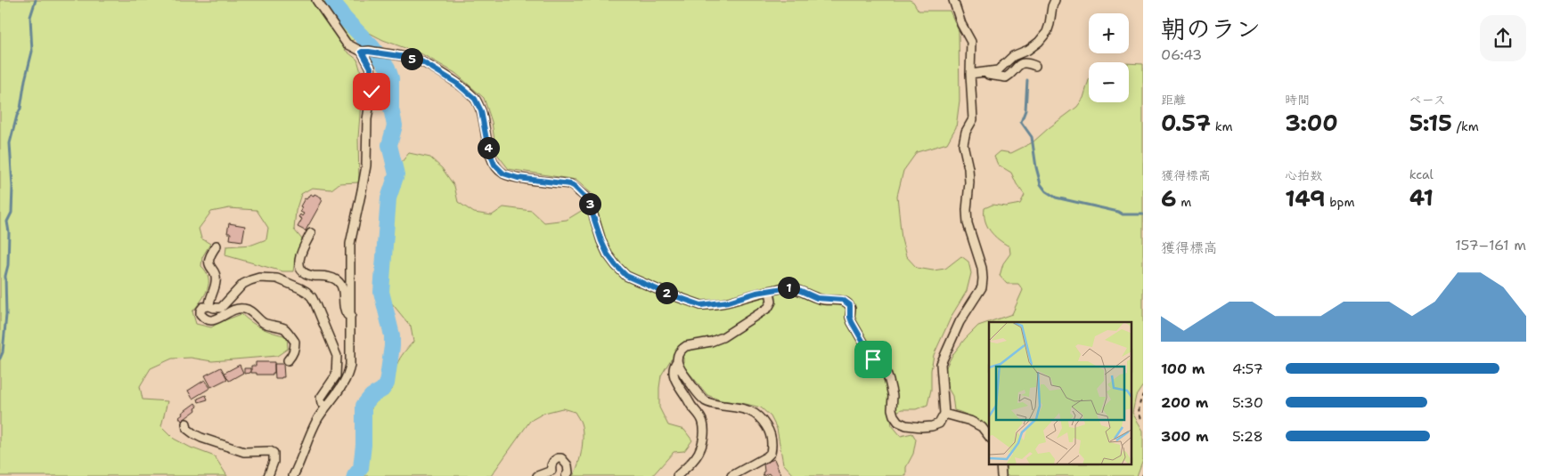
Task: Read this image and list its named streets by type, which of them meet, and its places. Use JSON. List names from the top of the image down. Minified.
{"page":{"heading":["朝のラン","06:43"],"map_buttons":["+","−"],"pins":["5","4","3","1","2"],"stats":[["距離","0.57 km"],["時間","3:00"],["ペース","5:15 /km"],["獲得標高","6 m"],["心拍数","149 bpm"],["kcal","41"]],"chart":["獲得標高","157–161 m"],"list":[{"name":"100 m","note":"4:57"},{"name":"200 m","note":"5:30"},{"name":"300 m","note":"5:28"}]}}
